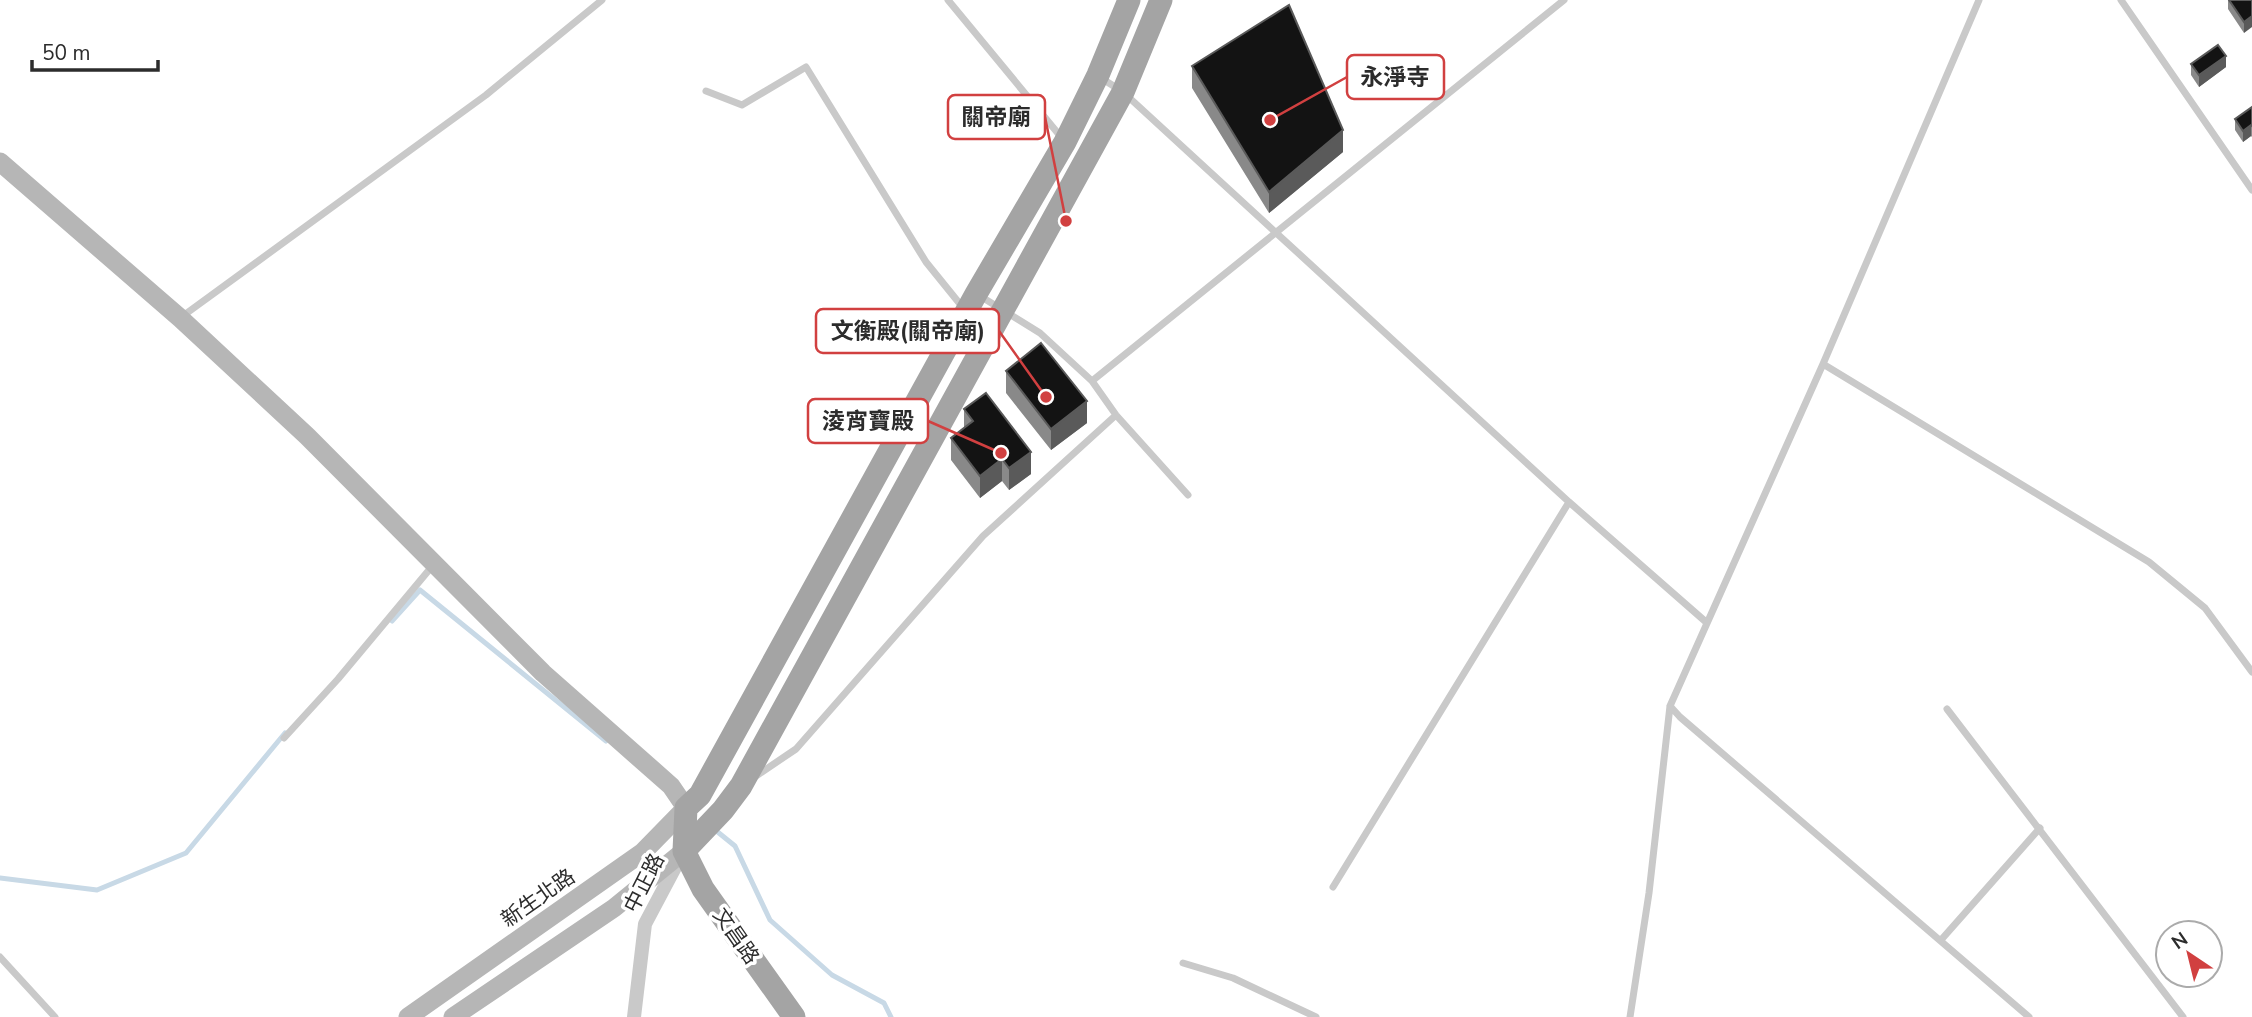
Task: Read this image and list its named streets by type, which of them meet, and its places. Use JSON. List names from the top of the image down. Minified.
{"streets":{"main road":["文昌路"],"street":["中正路","新生北路"]},"crossings":[["中正路","文昌路"]],"places":["永淨寺","關帝廟","文衡殿(關帝廟)","淩宵寶殿"],"scale_bar":"50 m","north":"top left"}
